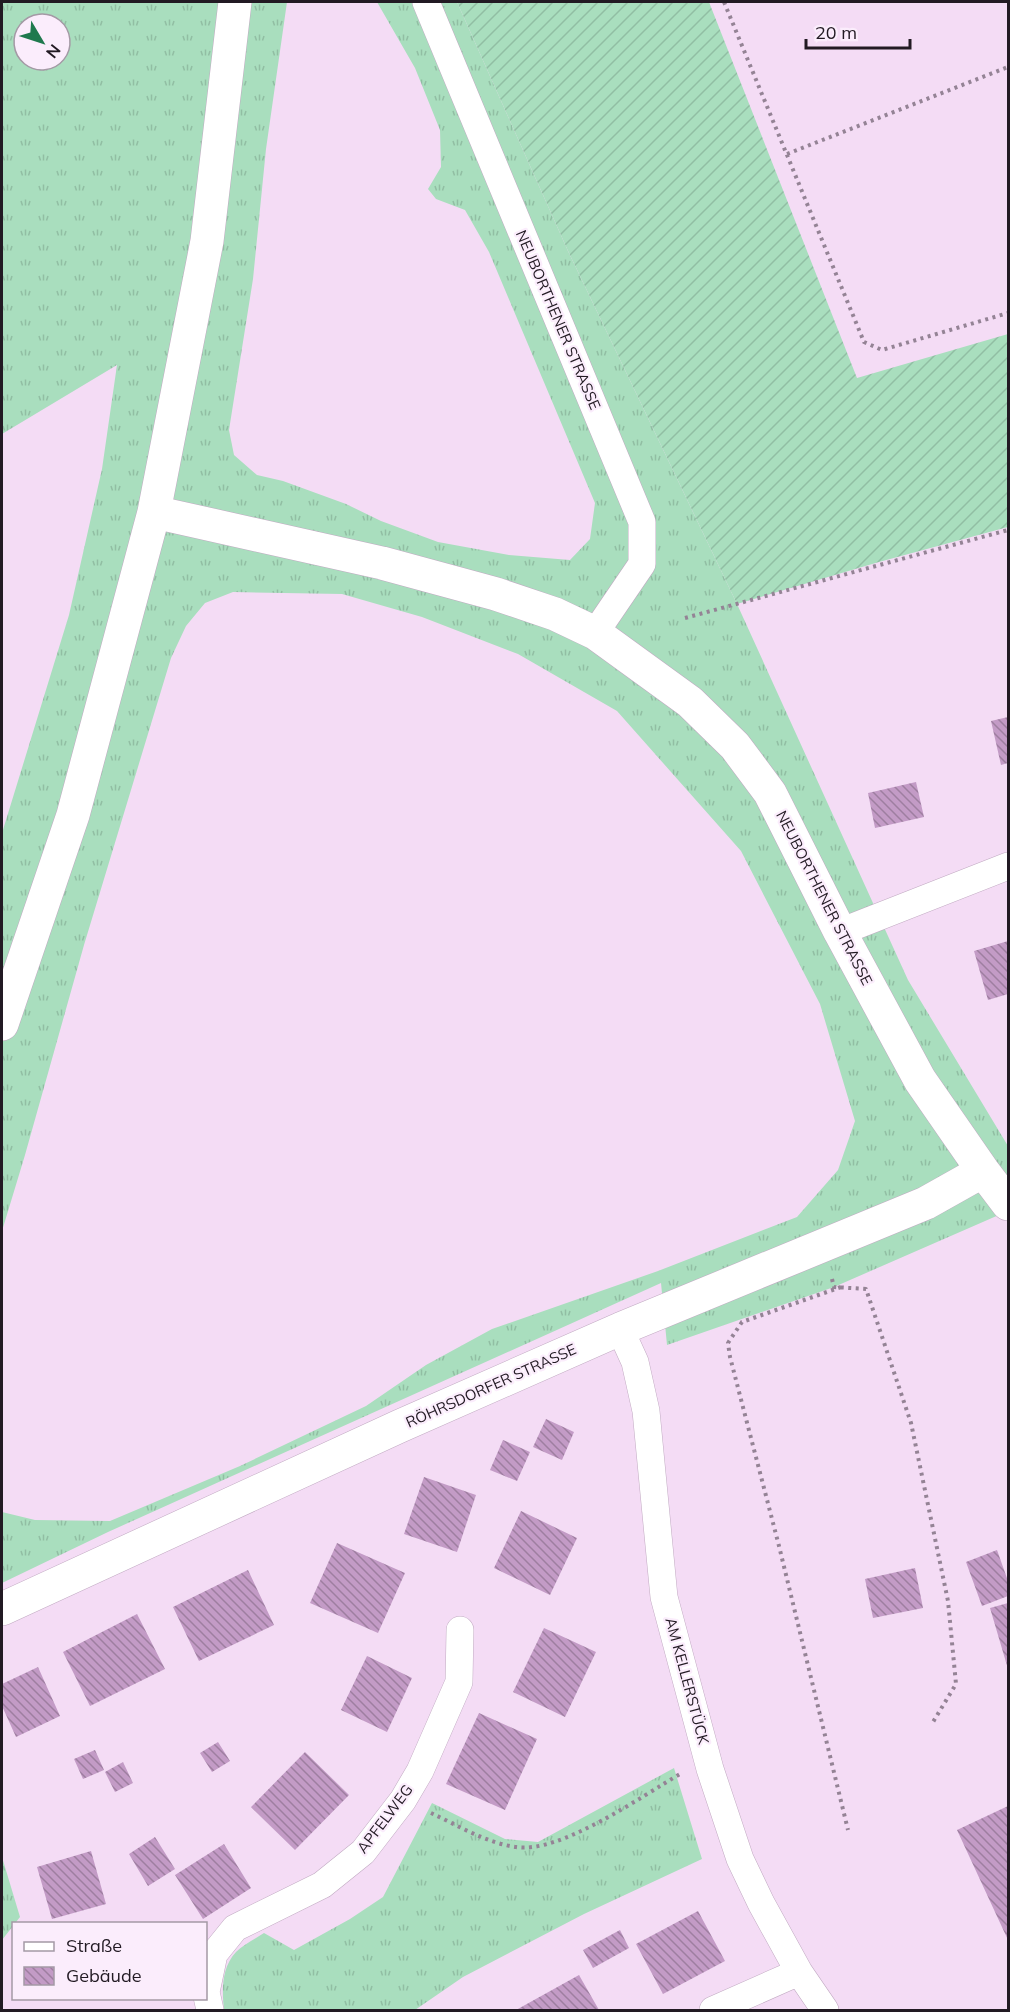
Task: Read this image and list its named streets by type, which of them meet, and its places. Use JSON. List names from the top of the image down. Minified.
{"streets":{"street":["NEUBORTHENER STRASSE","RÖHRSDORFER STRASSE","AM KELLERSTÜCK","APFELWEG"]},"crossings":[["NEUBORTHENER STRASSE","RÖHRSDORFER STRASSE"],["RÖHRSDORFER STRASSE","AM KELLERSTÜCK"]],"legend":["Straße","Gebäude"],"scale_bar":"20 m","north":"bottom right"}
